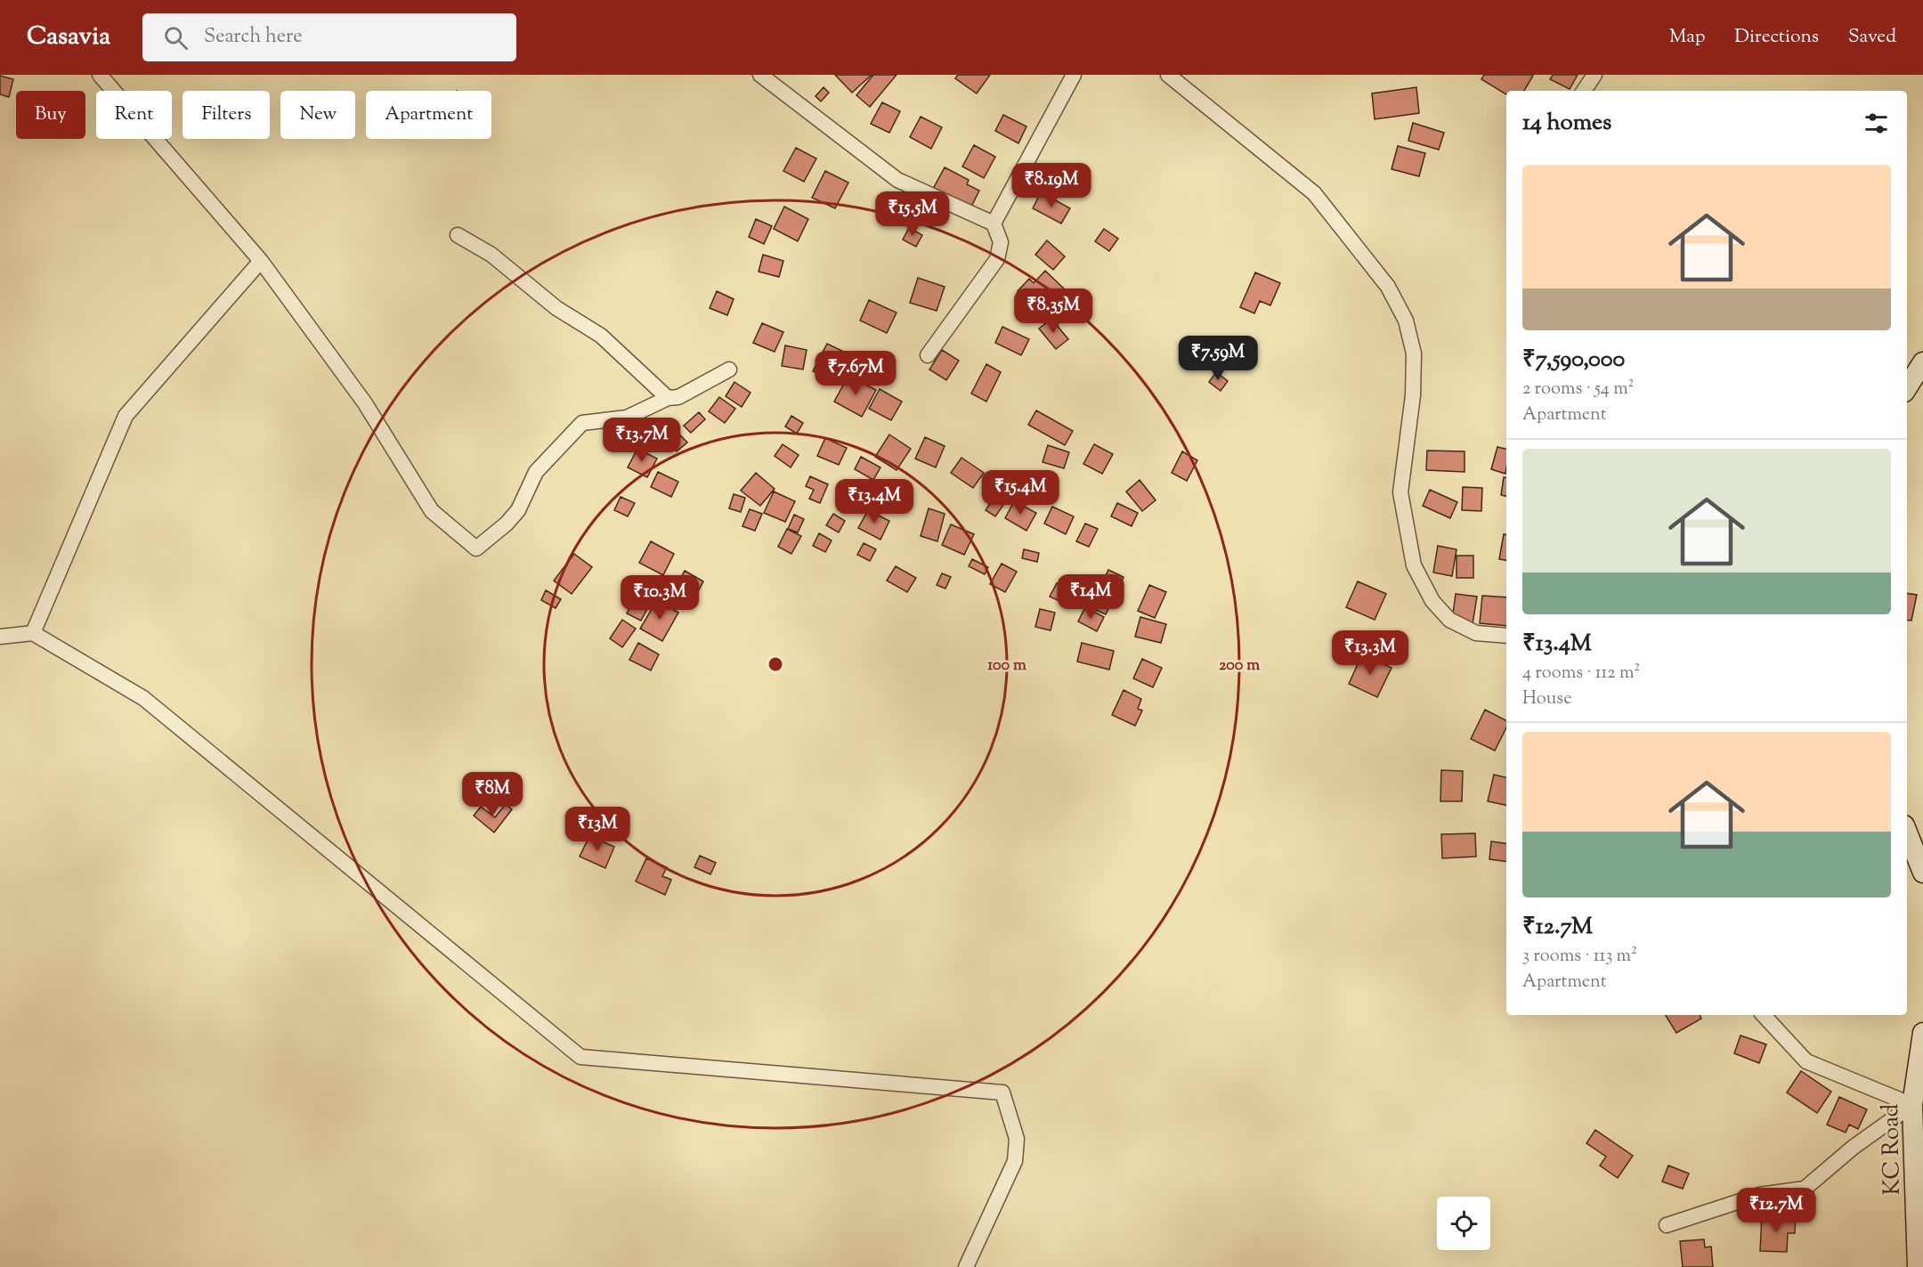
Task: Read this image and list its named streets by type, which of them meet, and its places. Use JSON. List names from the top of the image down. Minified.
{"streets":{"main road":["KC Road"]},"page":{"header":"Casavia","search":"Search here","nav":["Map","Directions","Saved"],"chip":["Buy","Rent","Filters","New","Apartment"],"heading":"14 homes","list":[{"name":"₹7,590,000","note":"2 rooms · 54 m² · Apartment"},{"name":"₹13.4M","note":"4 rooms · 112 m² · House"},{"name":"₹12.7M","note":"3 rooms · 113 m² · Apartment"}],"price":["₹8.19M","₹15.5M","₹8.35M","₹7.59M","₹7.67M","₹13.7M","₹15.4M","₹13.4M","₹14M","₹10.3M","₹13.3M","₹8M","₹13M","₹12.7M"]},"rings":["100 m","200 m"]}
